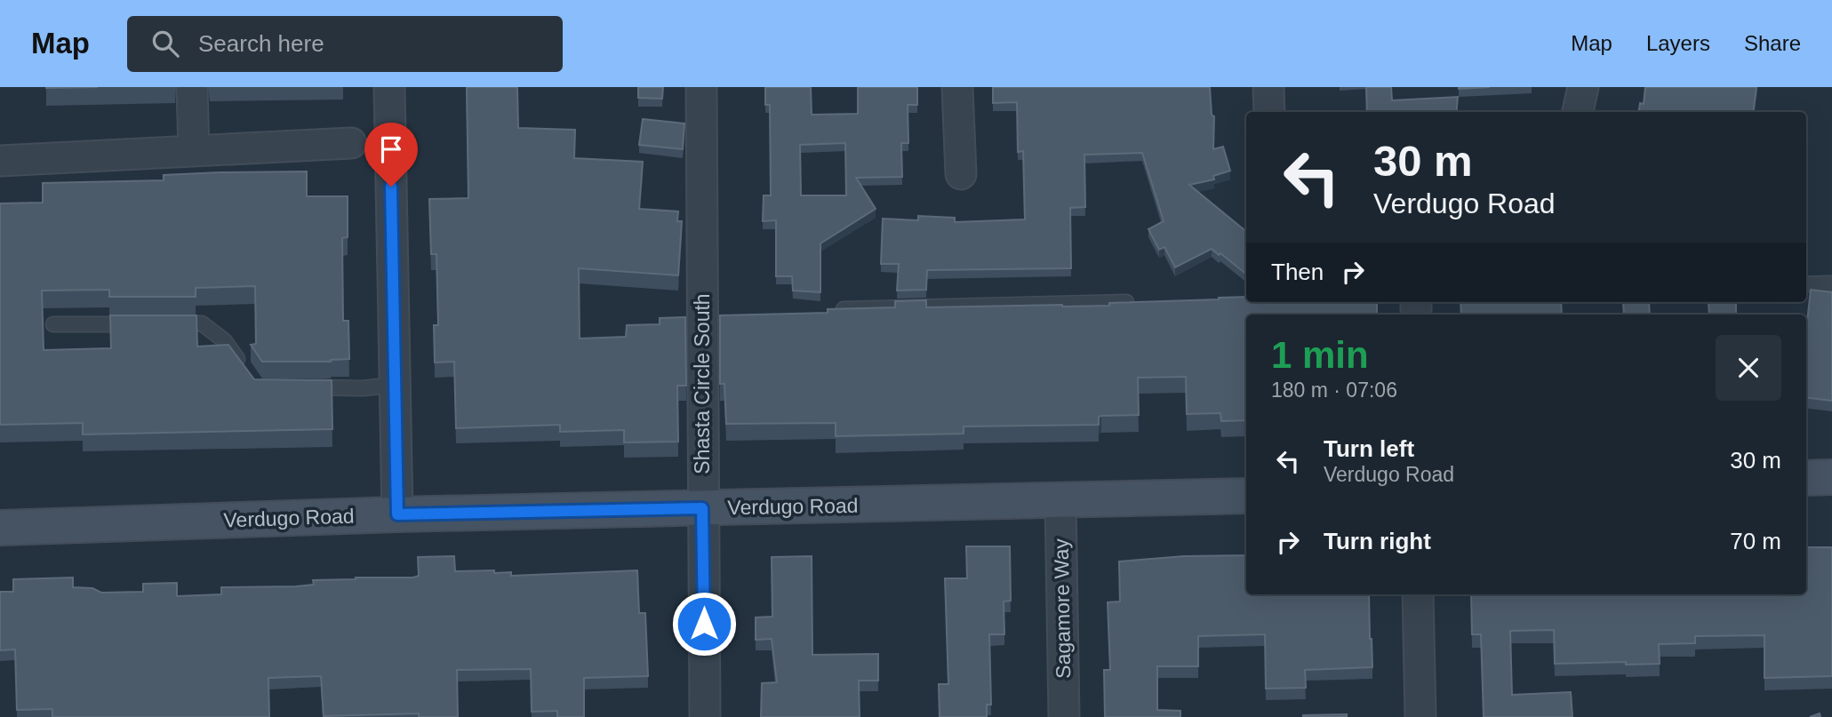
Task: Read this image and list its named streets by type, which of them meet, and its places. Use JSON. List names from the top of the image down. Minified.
{"streets":{"main road":["Verdugo Road"],"street":["Shasta Circle South","Sagamore Way"]},"crossings":[["Shasta Circle South","Verdugo Road"],["Verdugo Road","Sagamore Way"]],"page":{"header":"Map","search":"Search here","nav":["Map","Layers","Share"],"turn":["30 m","Verdugo Road"],"then":"Then","heading":["1 min","180 m · 07:06"],"list":[{"name":"Turn left","note":"Verdugo Road","value":"30 m"},{"name":"Turn right","value":"70 m"}]}}
